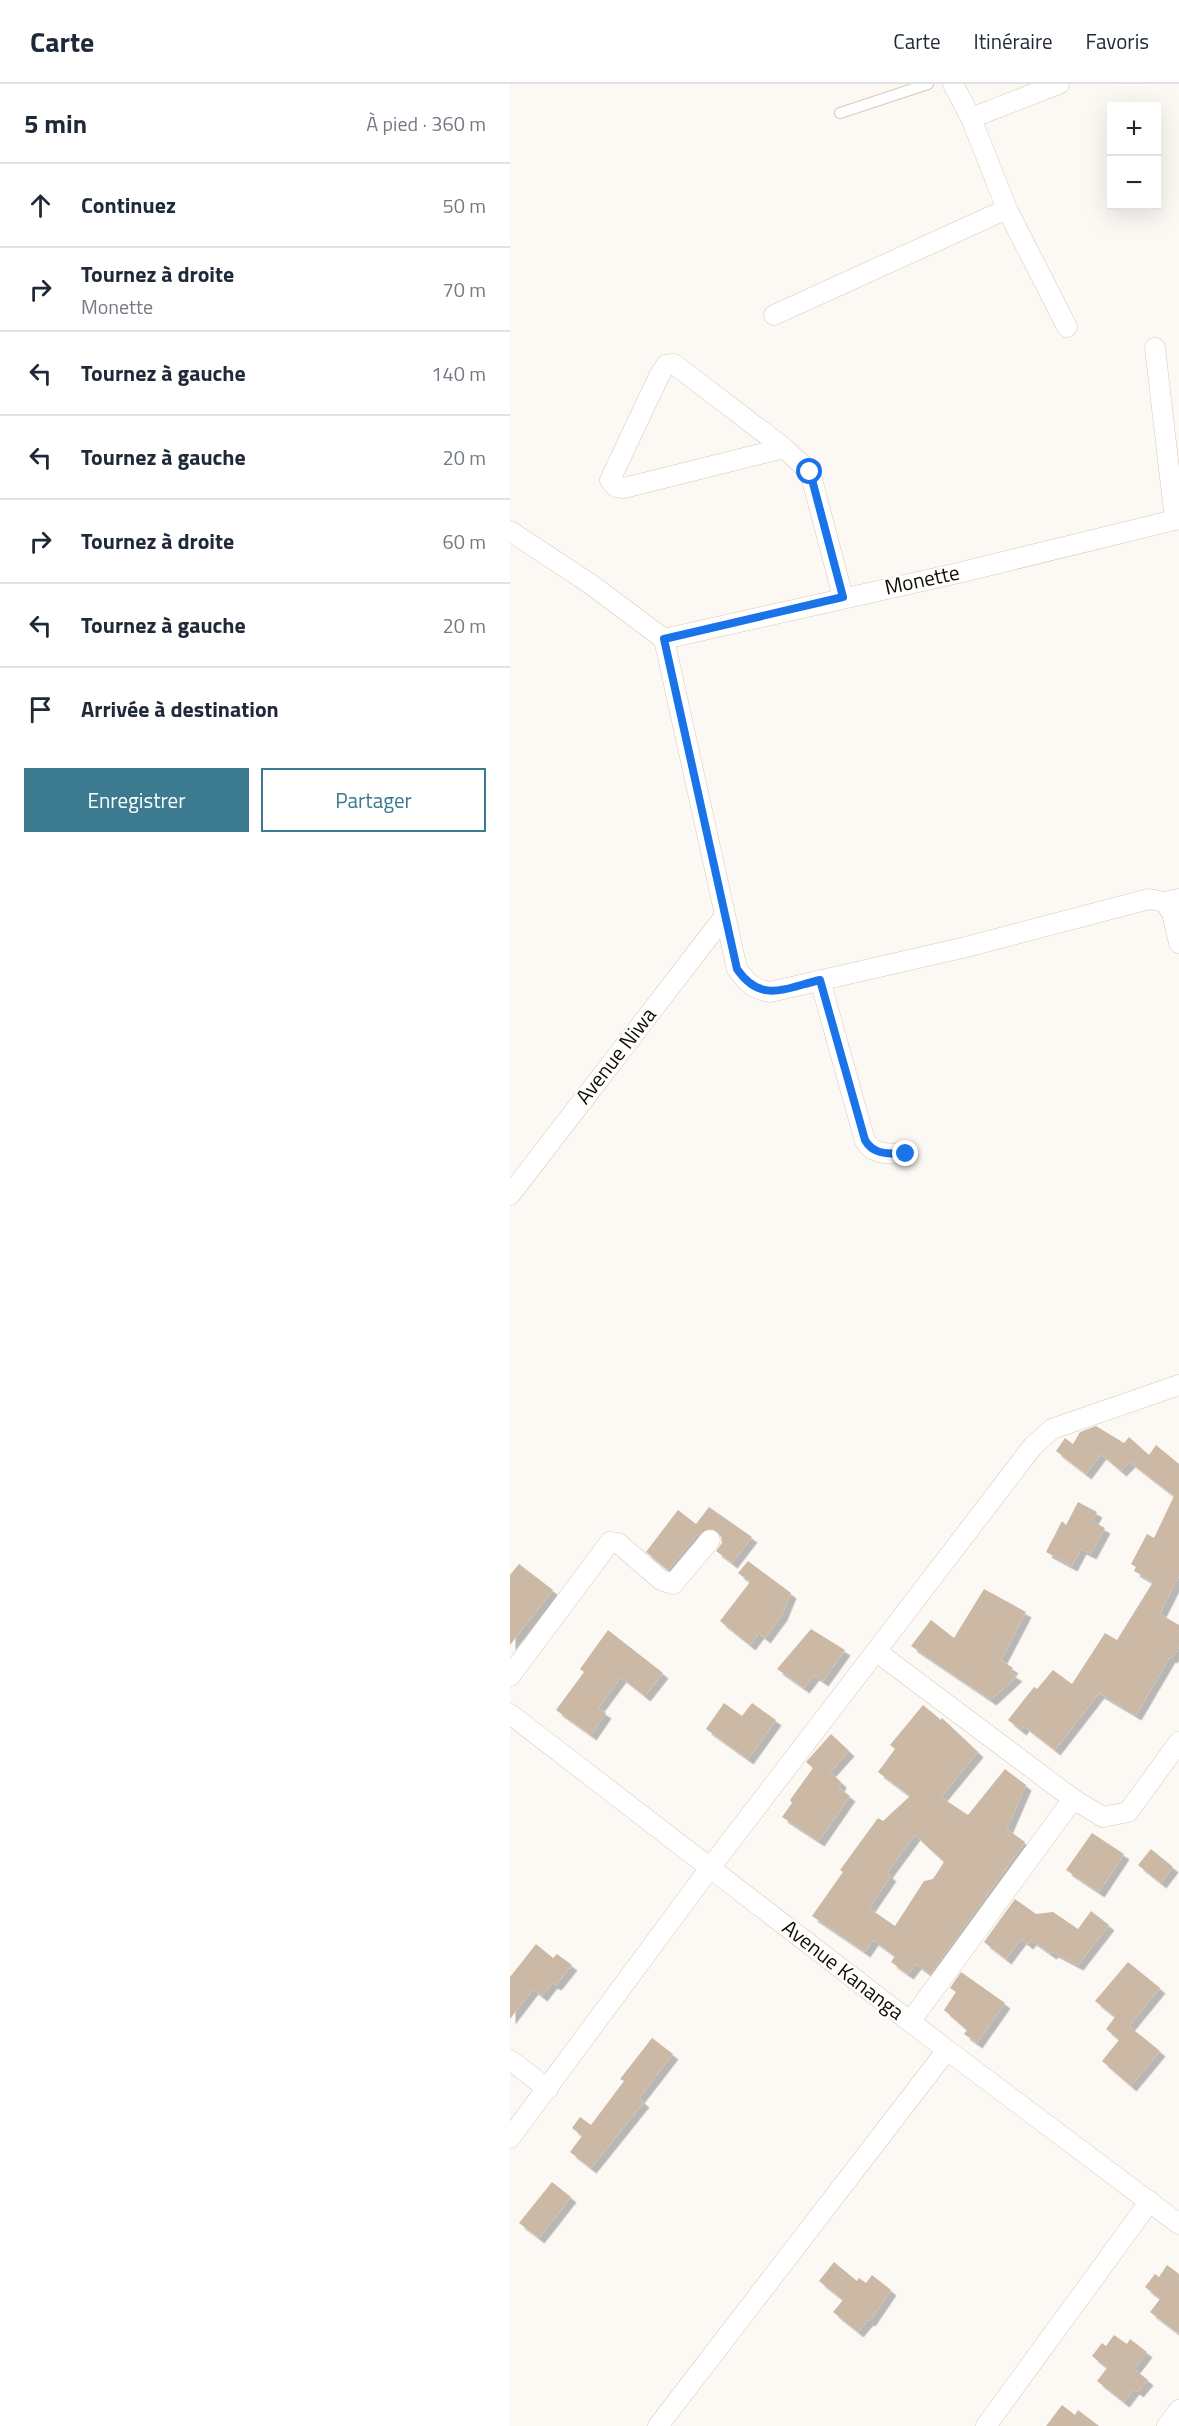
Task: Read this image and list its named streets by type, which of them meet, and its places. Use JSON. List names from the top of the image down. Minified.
{"streets":{"street":["Monette","Avenue Niwa","Avenue Kananga"]},"page":{"header":"Carte","nav":["Carte","Itinéraire","Favoris"],"heading":["5 min","À pied · 360 m"],"map_buttons":["+","−"],"list":[["Continuez","50 m"],["Tournez à droite","Monette","70 m"],["Tournez à gauche","140 m"],["Tournez à gauche","20 m"],["Tournez à droite","60 m"],["Tournez à gauche","20 m"],"Arrivée à destination"],"buttons":["Enregistrer","Partager"]}}
